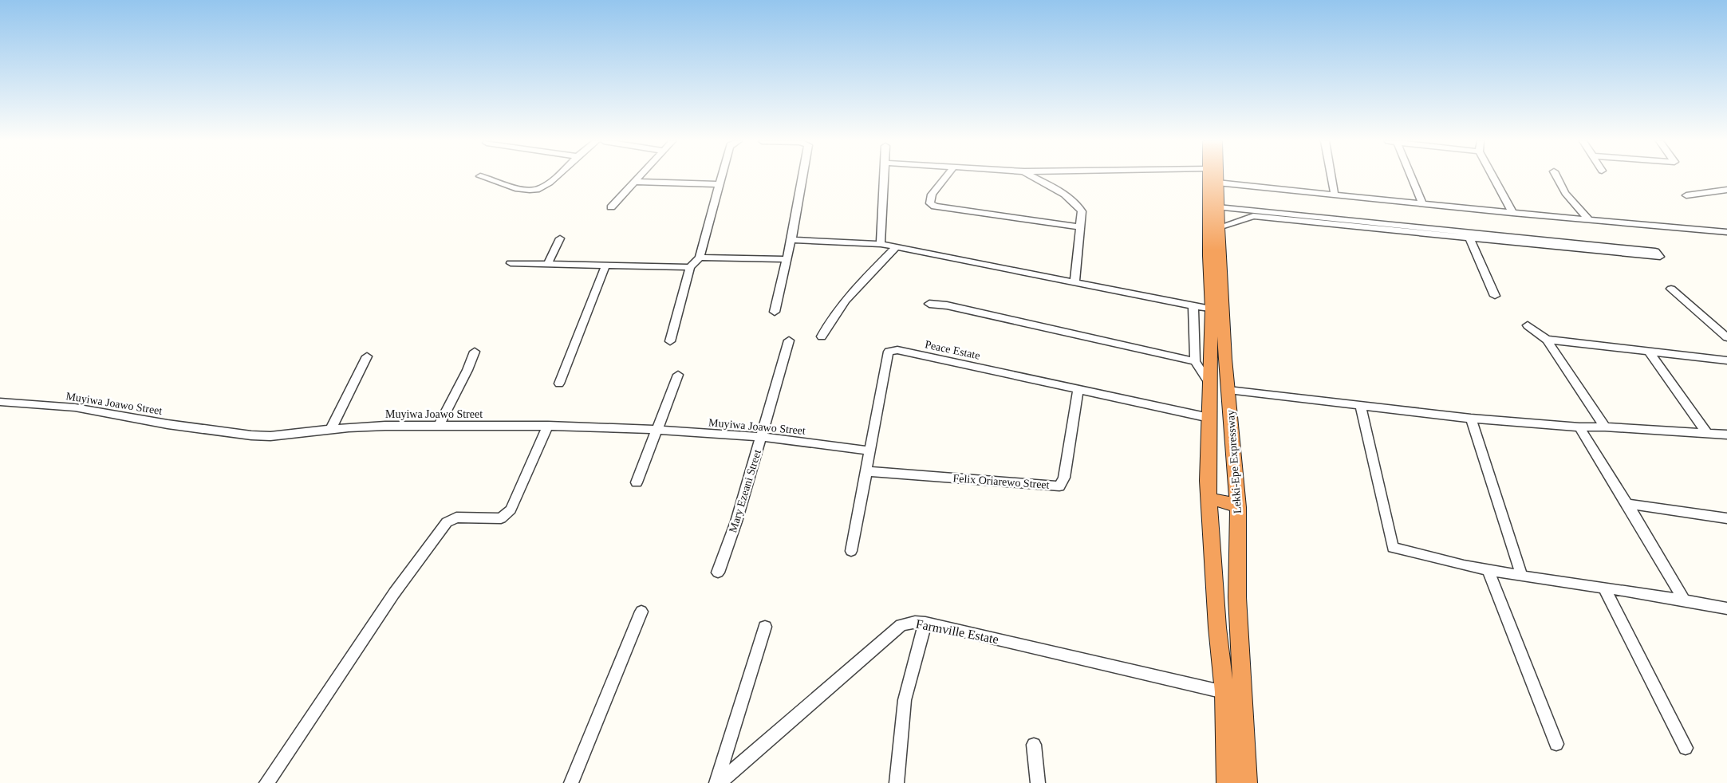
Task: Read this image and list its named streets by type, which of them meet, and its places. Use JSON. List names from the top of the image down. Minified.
{"streets":{"highway":["Lekki-Epe Expressway"],"street":["Peace Estate","Muyiwa Joawo Street","Felix Oriarewo Street","Mary Ezeani Street","Farmville Estate"]},"crossings":[["Peace Estate","Muyiwa Joawo Street"],["Peace Estate","Lekki-Epe Expressway"],["Peace Estate","Felix Oriarewo Street"],["Muyiwa Joawo Street","Mary Ezeani Street"],["Lekki-Epe Expressway","Farmville Estate"]]}
